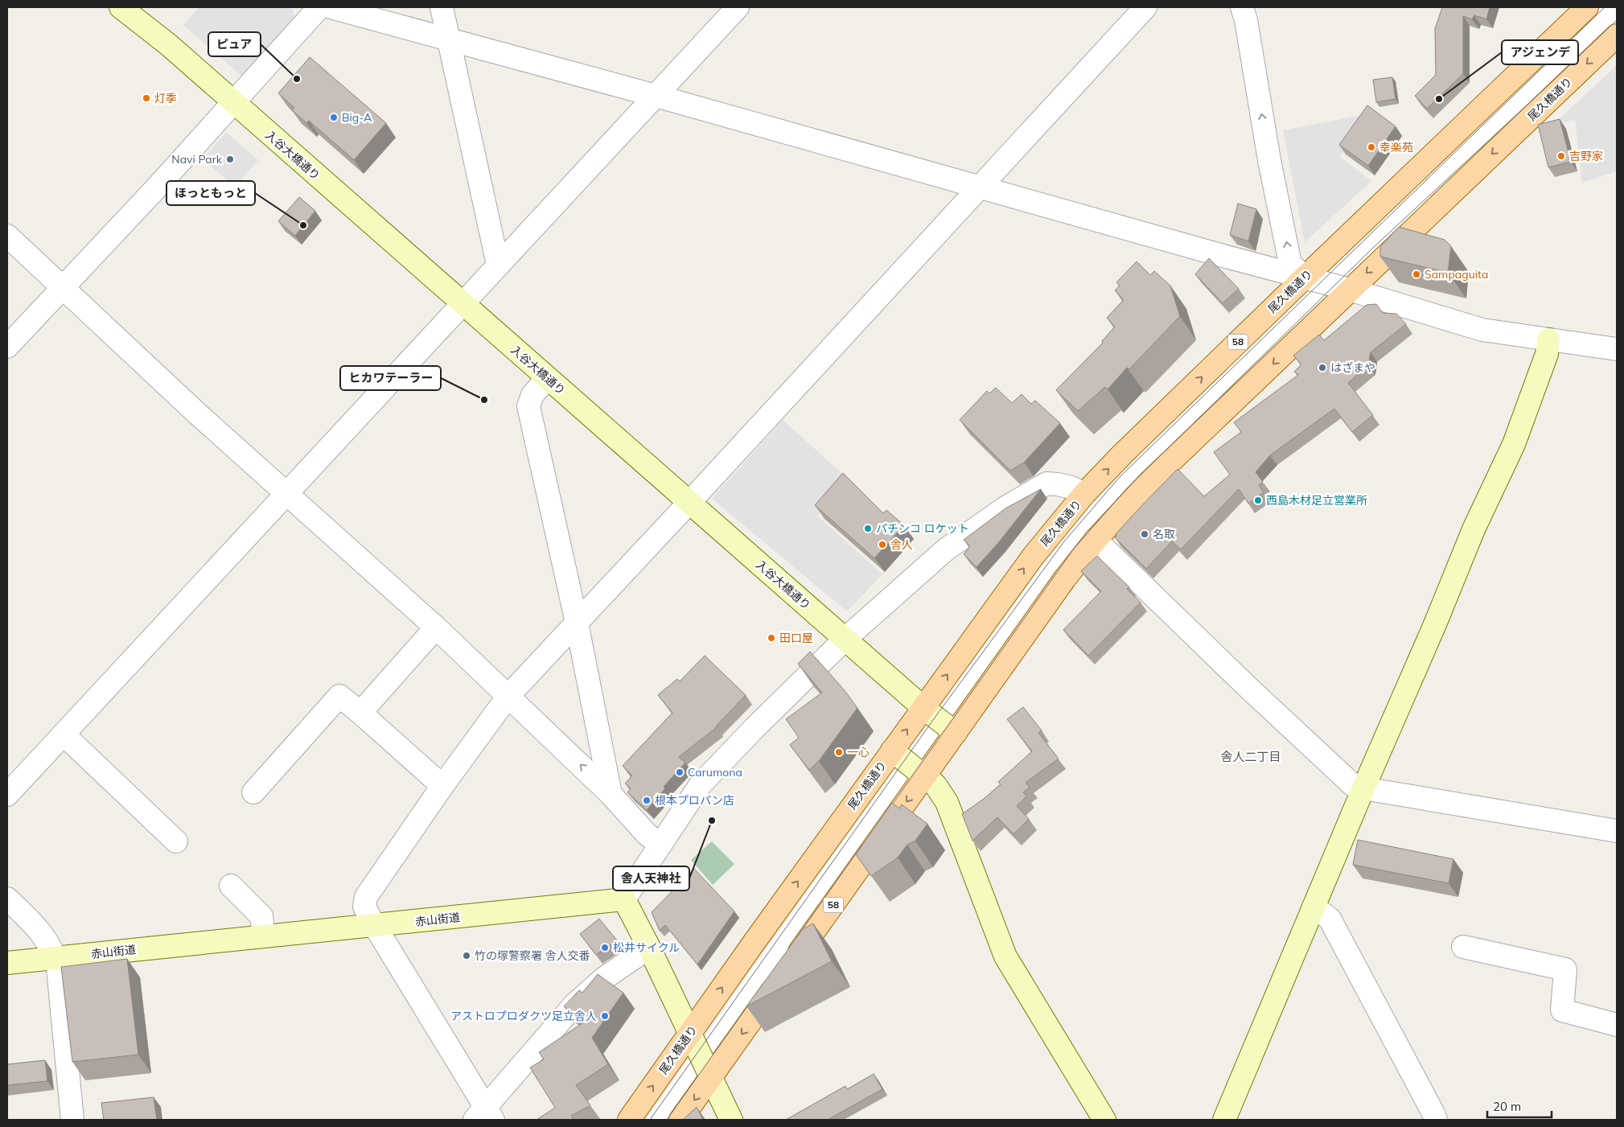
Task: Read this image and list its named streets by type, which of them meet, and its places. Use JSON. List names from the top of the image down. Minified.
{"streets":{"main road":["尾久橋通り","58"],"street":["入谷大橋通り","赤山街道"]},"crossings":[["尾久橋通り","入谷大橋通り"]],"districts":["舎人二丁目"],"places":["ピュア","灯季","アジェンデ","Big-A","幸楽苑","吉野家","Navi Park","ほっともっと","Sampaguita","はざまや","ヒカワテーラー","西島木材足立営業所","パチンコ ロケット","名取","舎人","田口屋","一心","Carumona","根本プロパン店","舎人天神社","松井サイクル","竹の塚警察署 舎人交番","アストロプロダクツ足立舎人"],"scale_bar":"20 m"}
